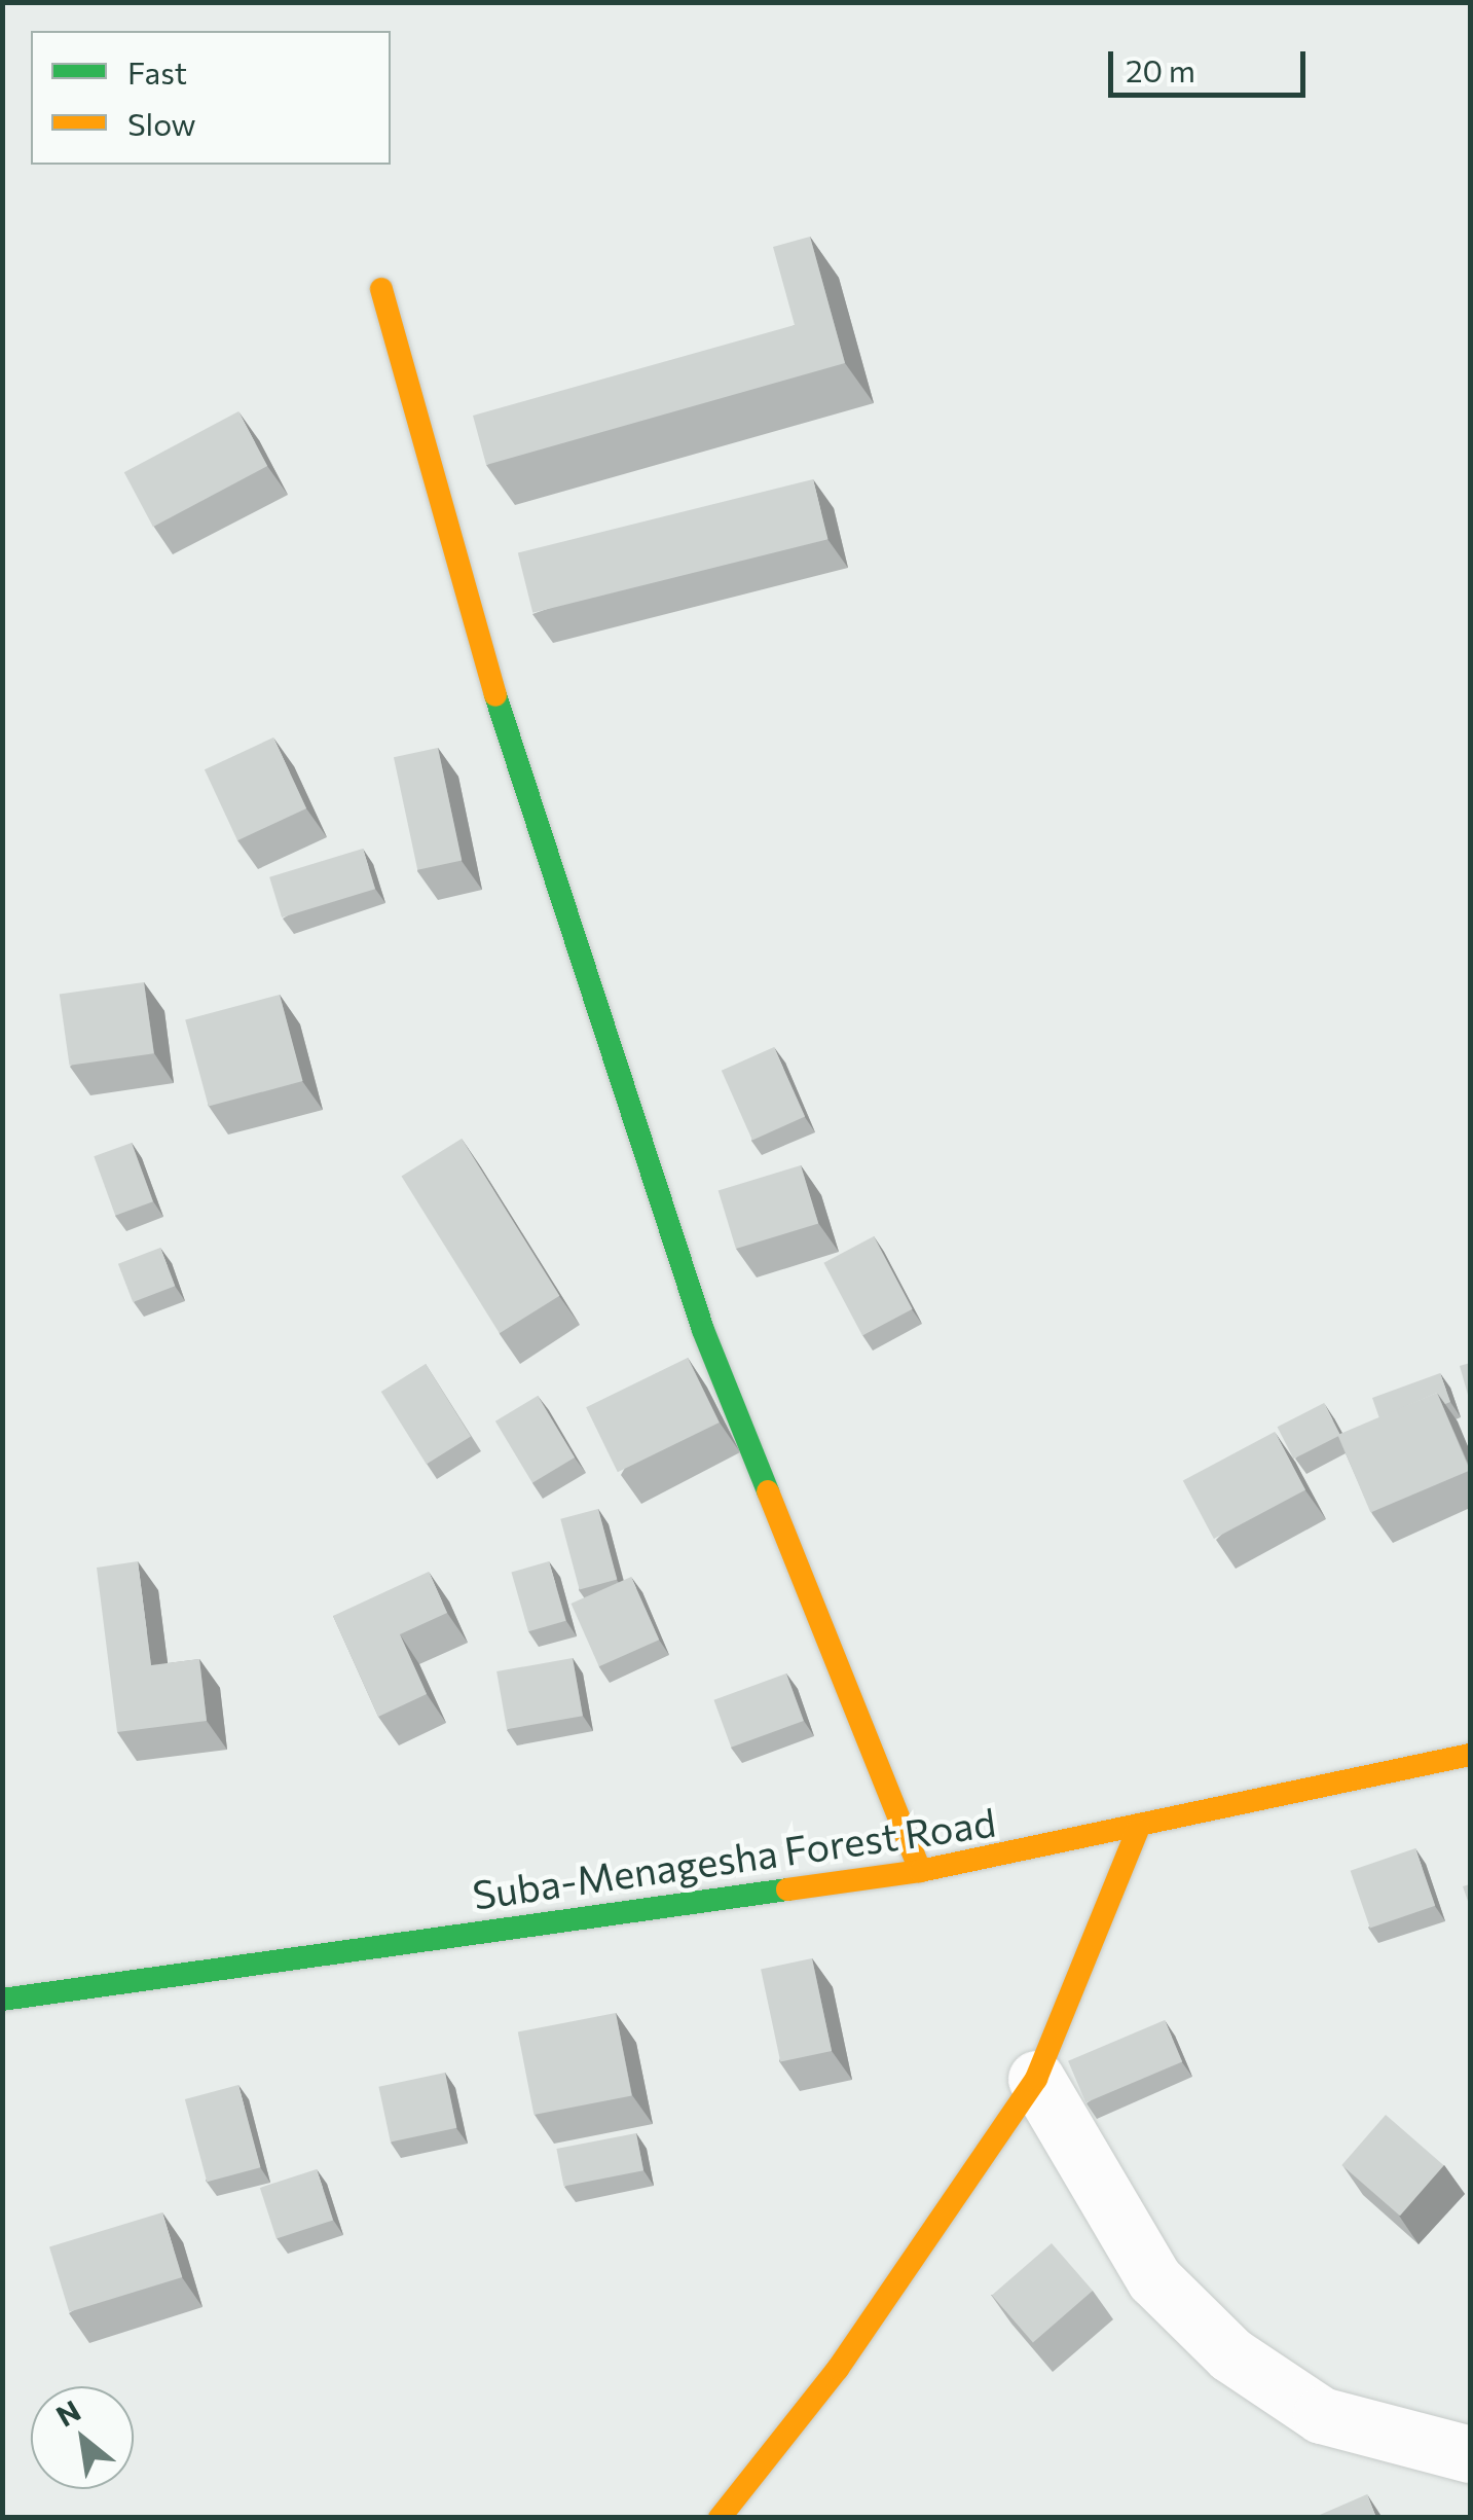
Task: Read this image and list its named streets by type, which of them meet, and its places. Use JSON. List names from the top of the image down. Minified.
{"streets":{"street":["Suba-Menagesha Forest Road"]},"legend":["Fast","Slow"],"scale_bar":"20 m","north":"top left"}
